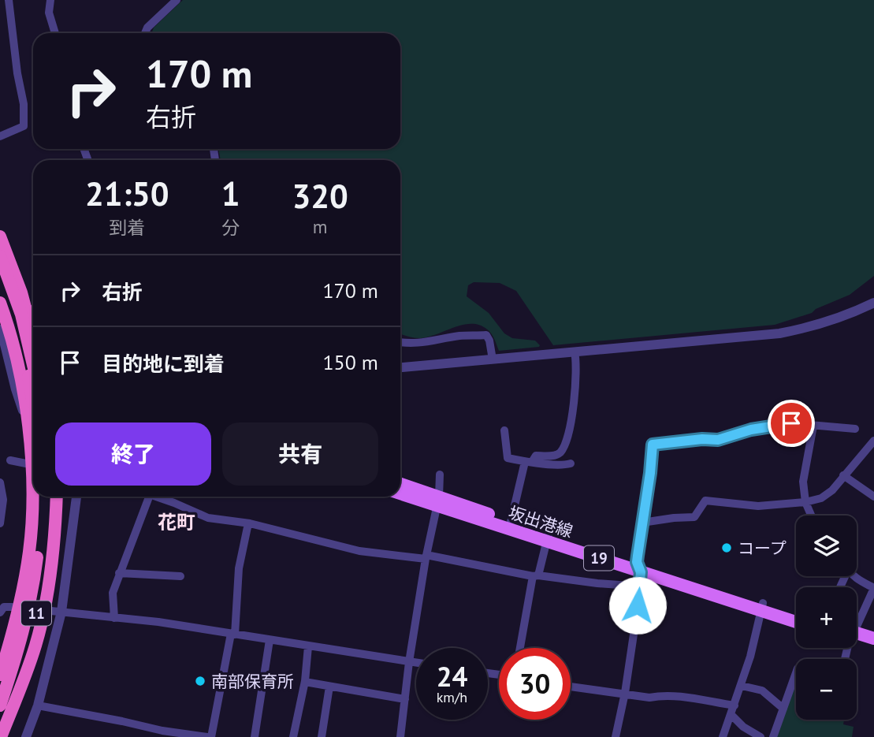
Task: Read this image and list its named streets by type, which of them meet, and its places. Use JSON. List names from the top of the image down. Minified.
{"streets":{"highway":["11"],"main road":["坂出港線","19"]},"districts":["花町"],"places":["コープ","南部保育所"],"page":{"turn":["170 m","右折"],"eta":["21:50","到着","1","分","320","m"],"list":[{"name":"右折","value":"170 m"},{"name":"目的地に到着","value":"150 m"}],"buttons":["終了","共有"],"map_buttons":["+","−"],"speed":"24 km/h","limit":"30"}}
